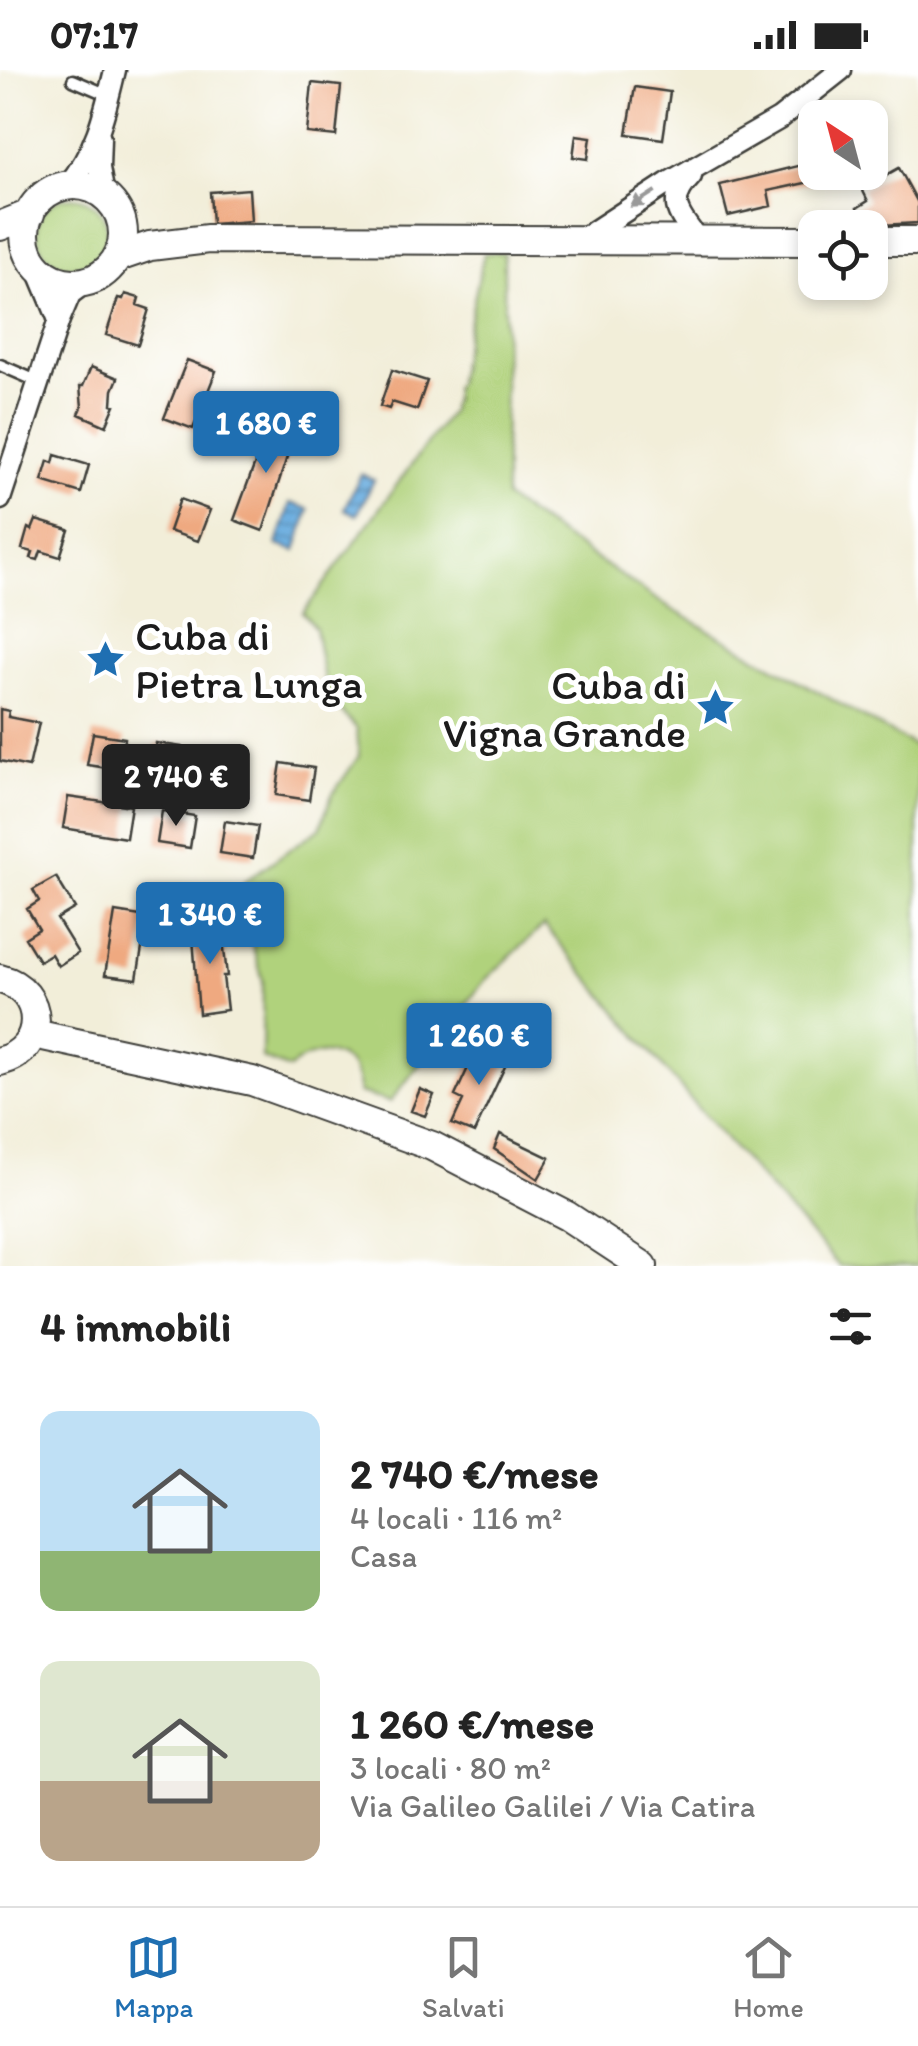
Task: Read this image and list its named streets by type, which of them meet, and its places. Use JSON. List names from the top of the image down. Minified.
{"places":{"place":["Cuba di Pietra Lunga","Cuba di Vigna Grande"]},"north":"top left","page":{"status":"07:17","price":["1 680 €","2 740 €","1 340 €","1 260 €"],"heading":"4 immobili","list":[{"name":"2 740 €/mese","note":"4 locali · 116 m² · Casa"},{"name":"1 260 €/mese","note":"3 locali · 80 m² · Via Galileo Galilei / Via Catira"}],"tabs":["Mappa","Salvati","Home"]}}
